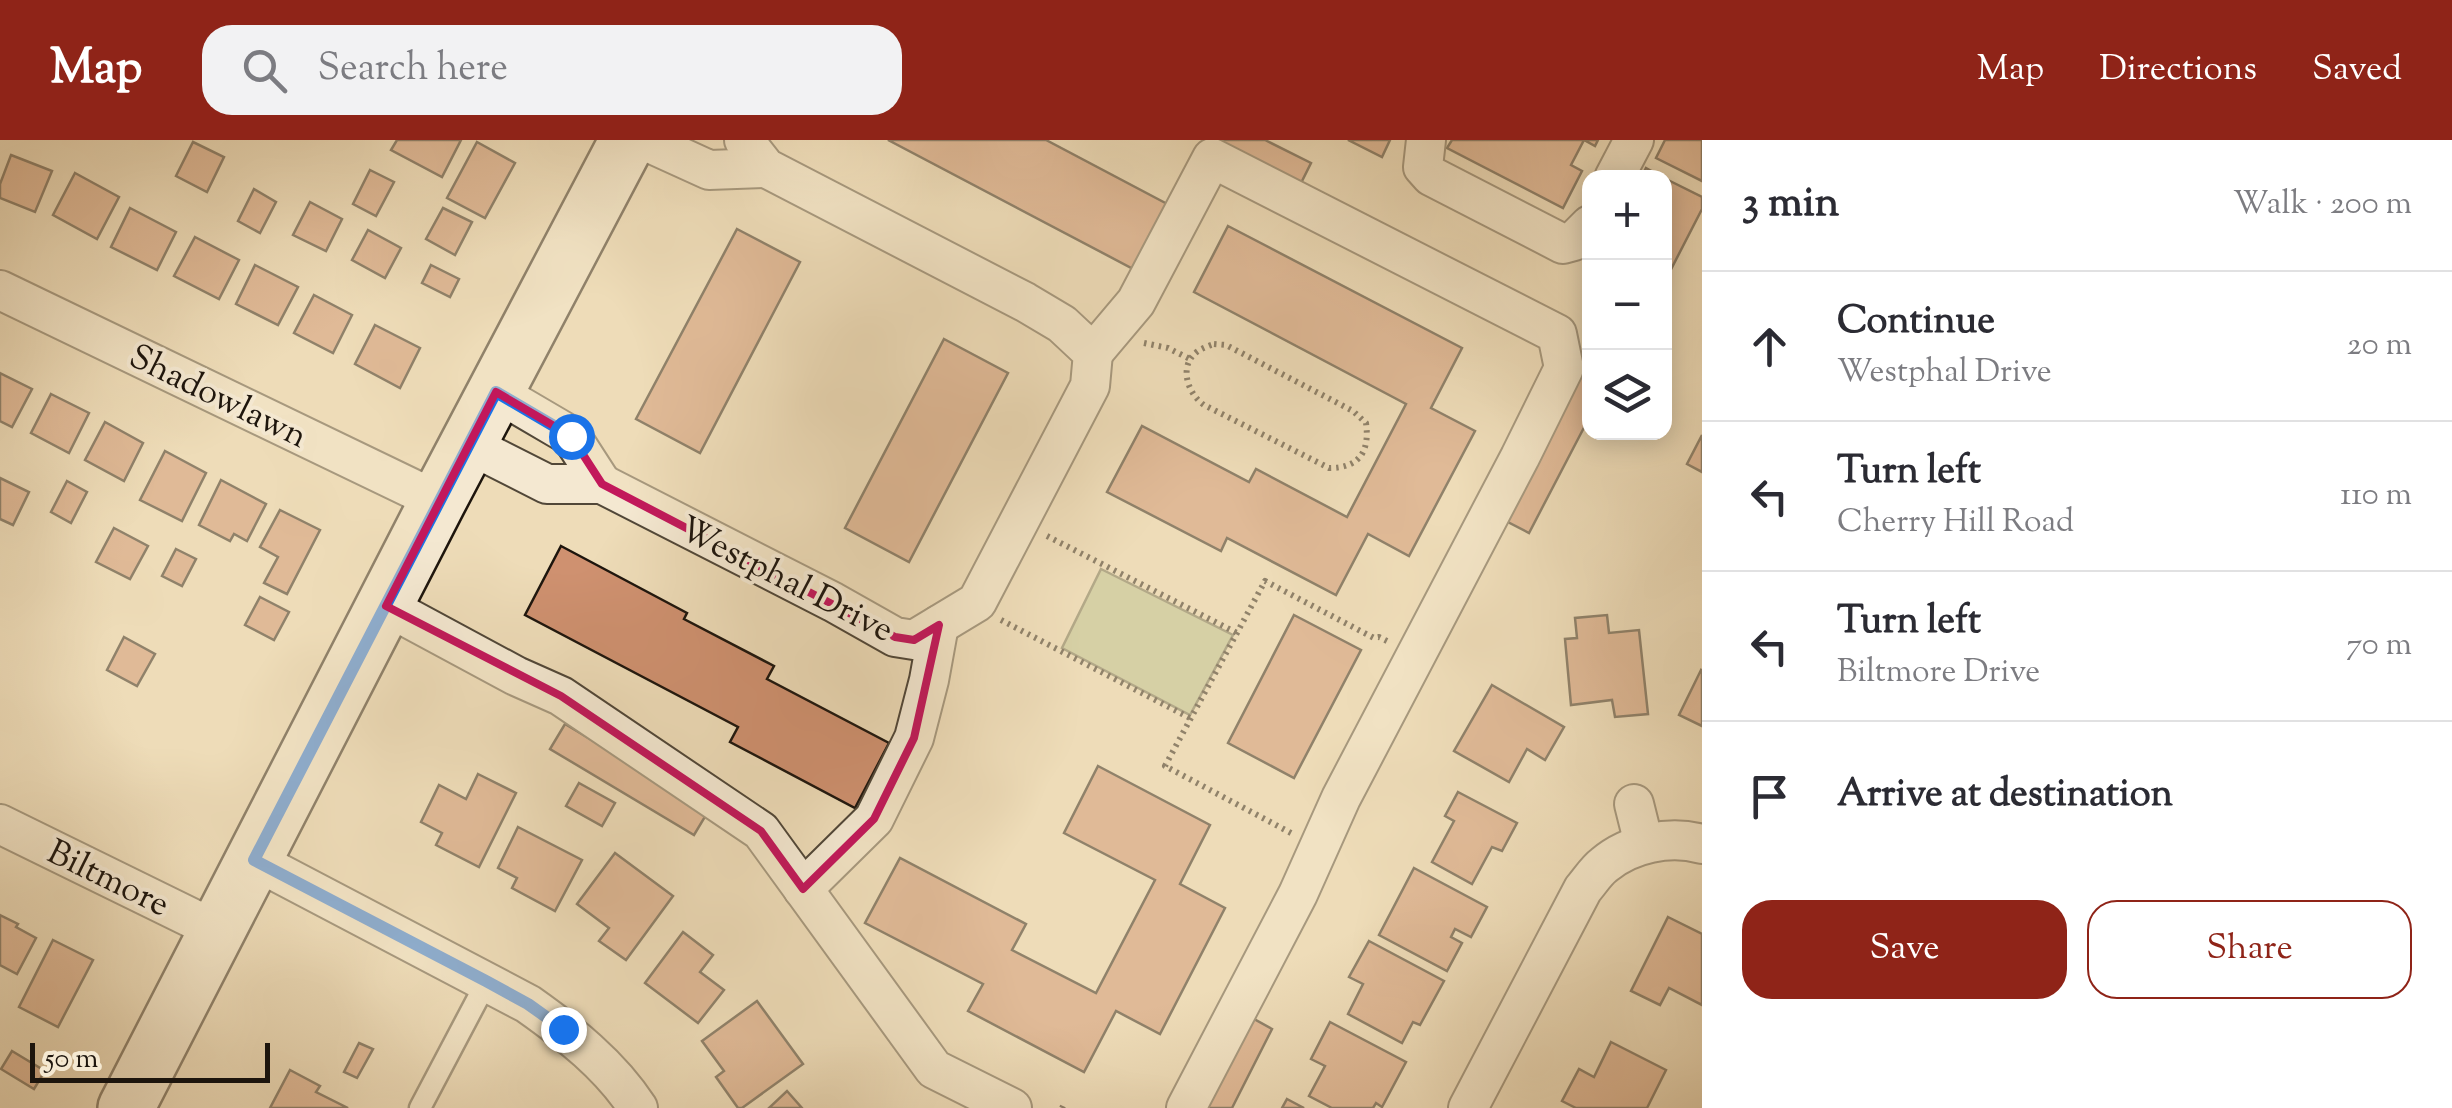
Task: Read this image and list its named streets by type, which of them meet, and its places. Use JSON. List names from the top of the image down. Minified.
{"streets":{"street":["Shadowlawn","Westphal Drive","Biltmore"]},"scale_bar":"50 m","page":{"header":"Map","search":"Search here","nav":["Map","Directions","Saved"],"heading":["3 min","Walk · 200 m"],"map_buttons":["+","−"],"list":[["Continue","Westphal Drive","20 m"],["Turn left","Cherry Hill Road","110 m"],["Turn left","Biltmore Drive","70 m"],"Arrive at destination"],"buttons":["Save","Share"],"scale":"50 m"}}
